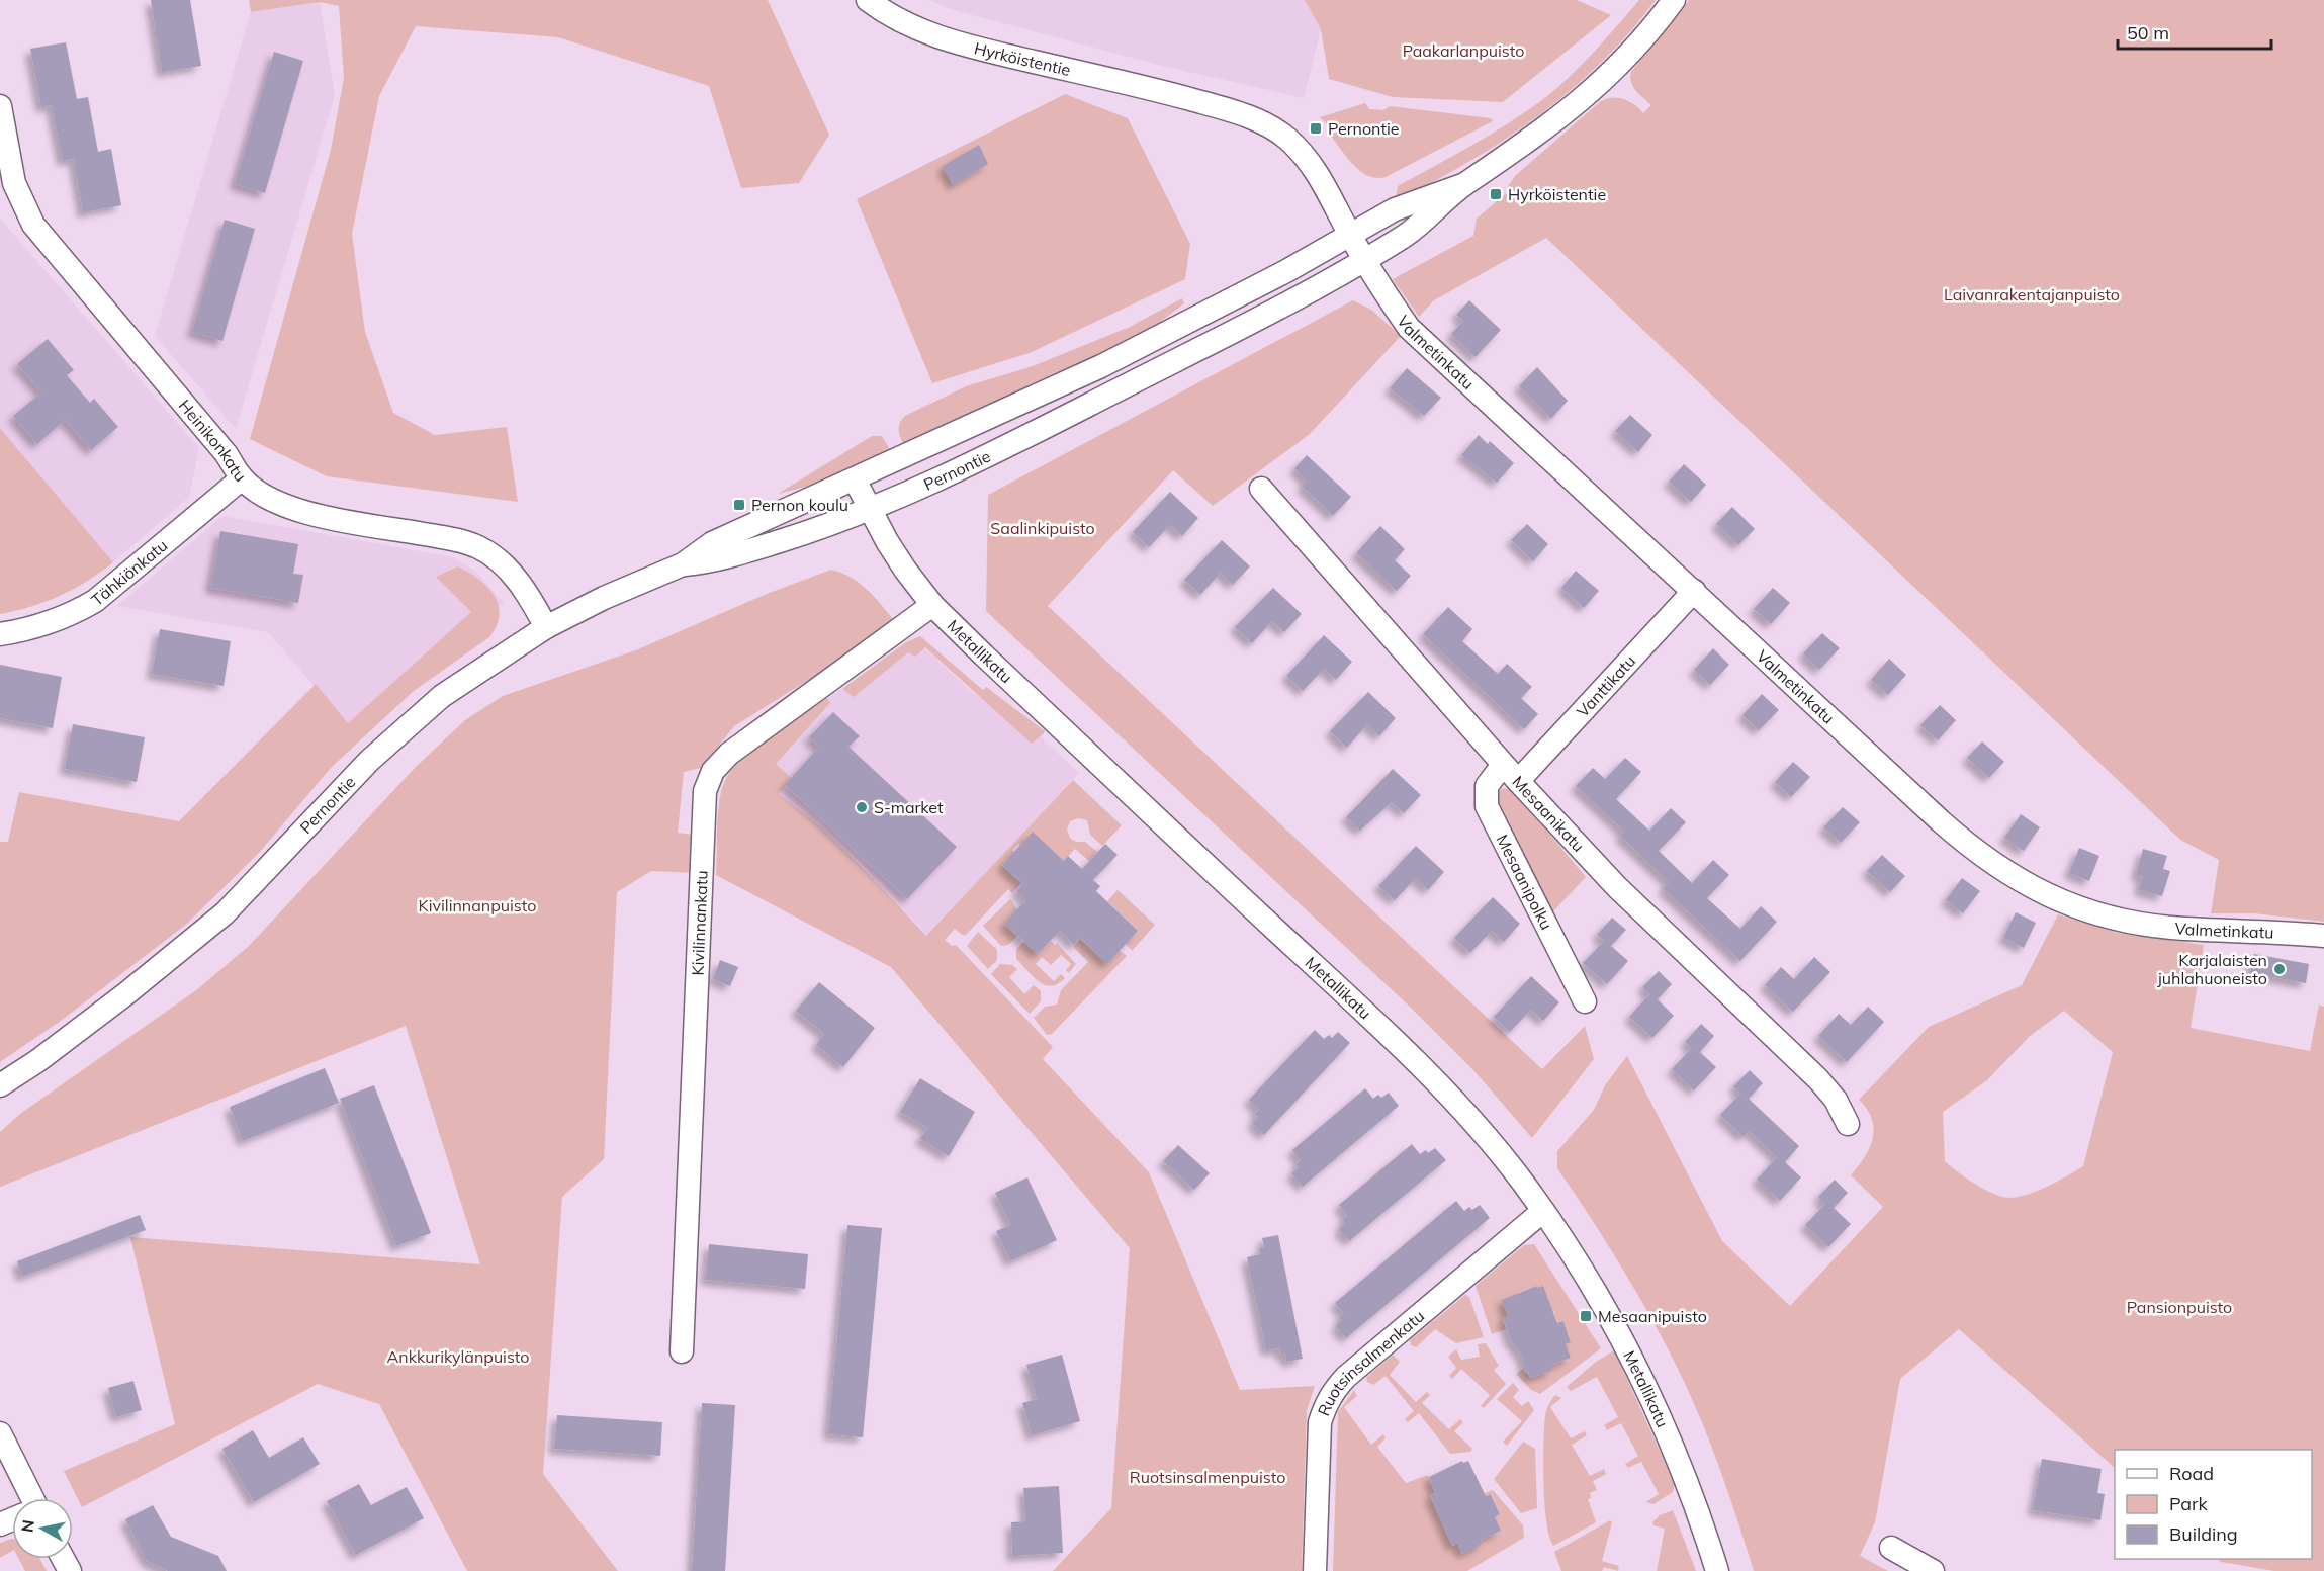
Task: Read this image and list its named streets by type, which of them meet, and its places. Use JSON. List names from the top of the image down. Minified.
{"streets":{"street":["Hyrköistentie","Valmetinkatu","Heinikonkatu","Pernontie","Tähkiönkatu","Metallikatu","Vanttikatu","Mesaanikatu","Mesaanipolku","Kivilinnankatu","Ruotsinsalmenkatu"]},"crossings":[["Hyrköistentie","Valmetinkatu"],["Hyrköistentie","Pernontie"],["Valmetinkatu","Pernontie"],["Valmetinkatu","Vanttikatu"],["Heinikonkatu","Pernontie"],["Heinikonkatu","Tähkiönkatu"],["Pernontie","Metallikatu"],["Metallikatu","Kivilinnankatu"],["Metallikatu","Ruotsinsalmenkatu"],["Vanttikatu","Mesaanikatu"],["Vanttikatu","Mesaanipolku"],["Mesaanikatu","Mesaanipolku"]],"parks":["Paakarlanpuisto","Laivanrakentajanpuisto","Saalinkipuisto","Kivilinnanpuisto","Pansionpuisto","Ankkurikylänpuisto","Ruotsinsalmenpuisto"],"places":{"transit":["Pernontie","Hyrköistentie","Pernon koulu","Mesaanipuisto"],"other":["S-market","Karjalaisten juhlahuoneisto"]},"legend":["Road","Park","Building"],"scale_bar":"50 m","north":"left"}
